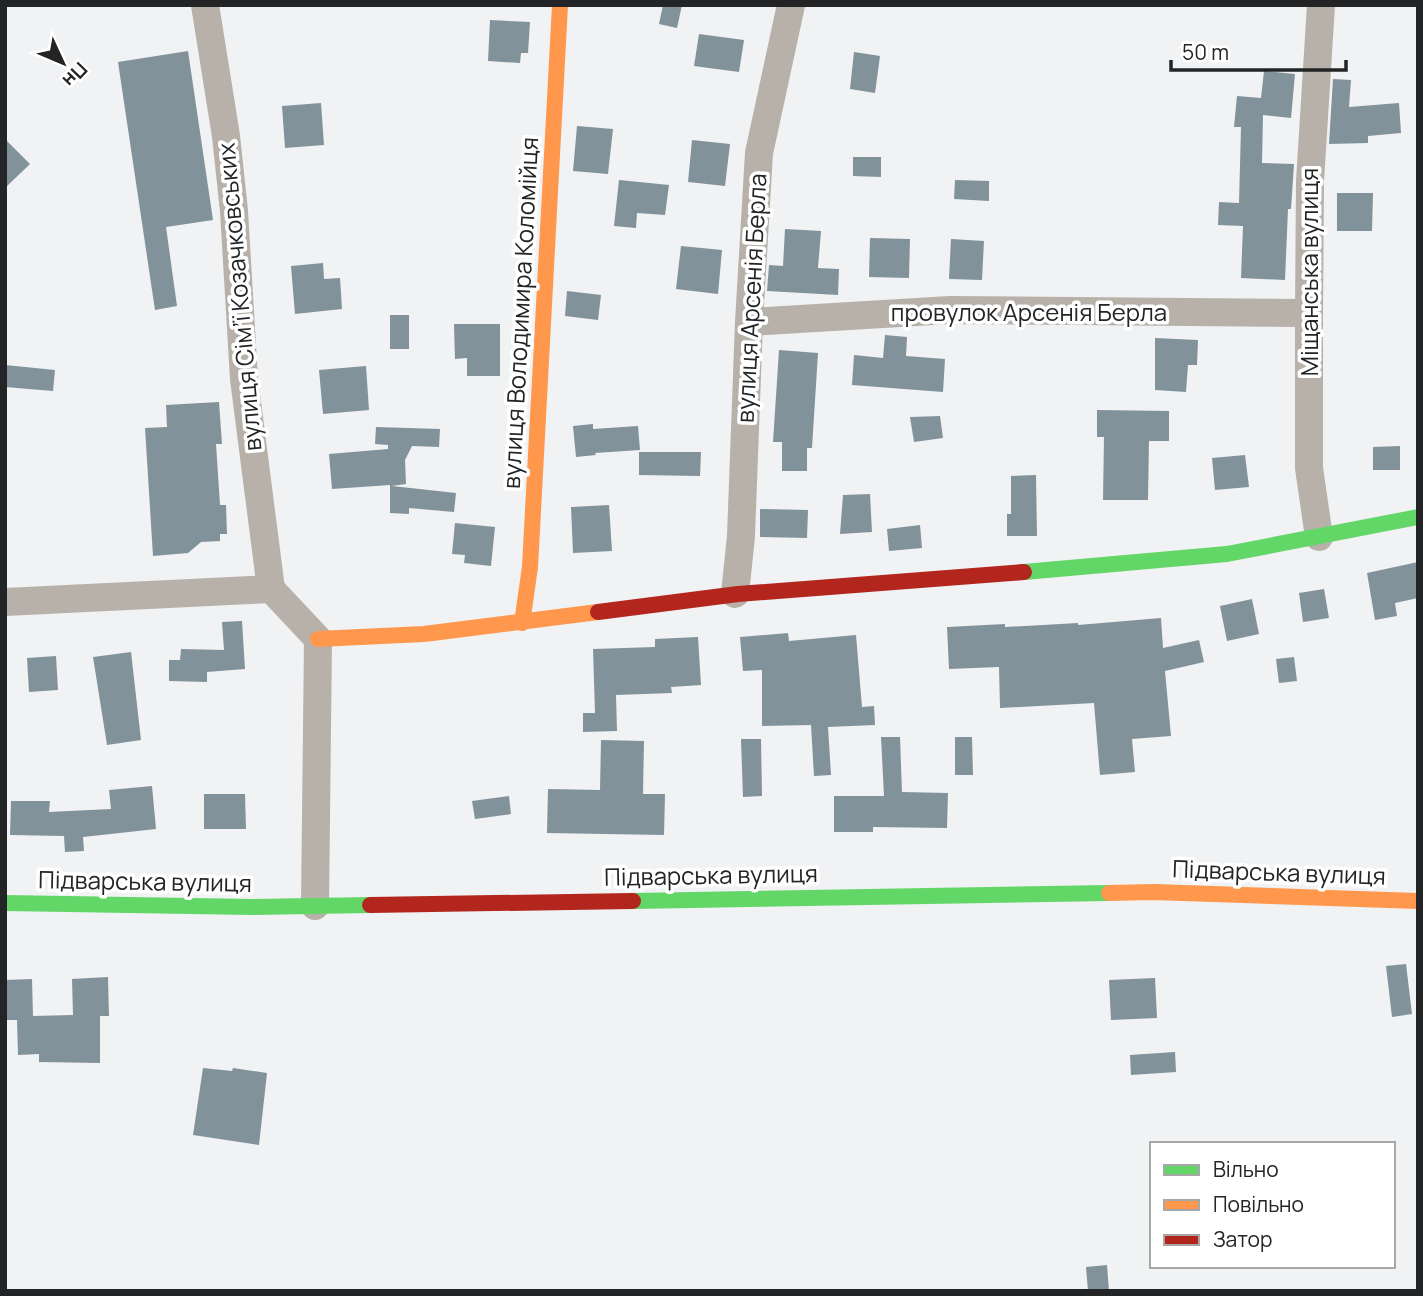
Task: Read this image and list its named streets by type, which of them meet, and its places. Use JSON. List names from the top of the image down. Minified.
{"streets":{"street":["Міщанська вулиця","вулиця Сімʼї Козачковських","вулиця Арсенія Берла","вулиця Володимира Коломійця","провулок Арсенія Берла","Підварська вулиця"]},"crossings":[["Міщанська вулиця","провулок Арсенія Берла"],["вулиця Арсенія Берла","провулок Арсенія Берла"]],"legend":["Вільно","Повільно","Затор"],"scale_bar":"50 m","north":"bottom right"}
